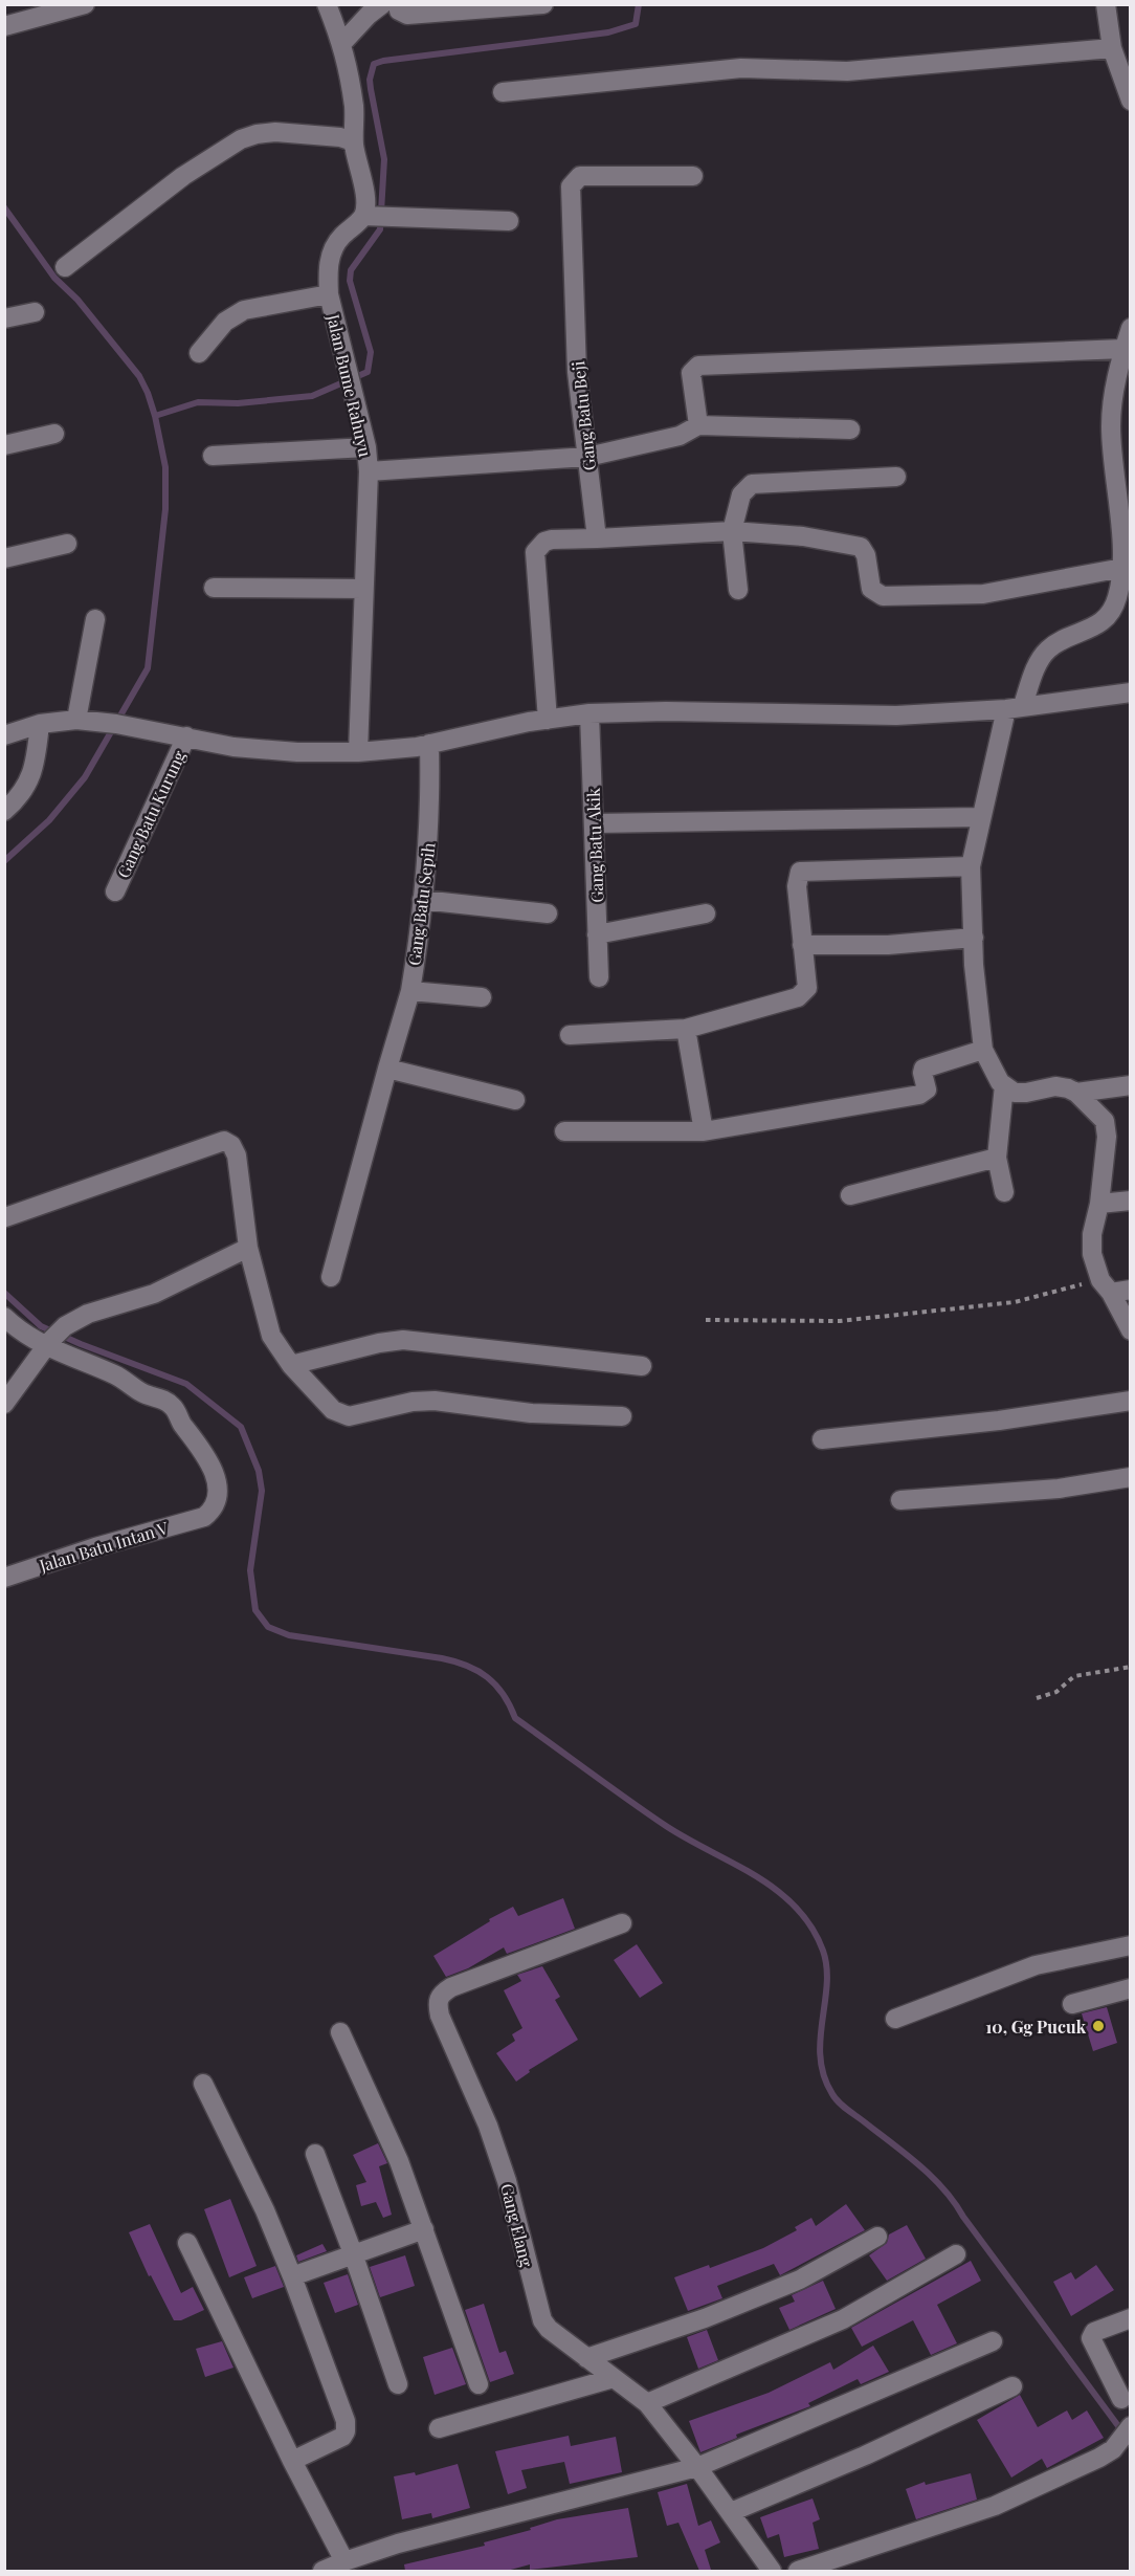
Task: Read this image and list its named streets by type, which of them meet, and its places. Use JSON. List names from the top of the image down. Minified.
{"streets":{"street":["Jalan Bume Rahuyu","Gang Batu Beji","Gang Batu Kurung","Gang Batu Akik","Gang Batu Sepih","Jalan Batu Intan V","Gang Elang"]},"places":["10, Gg Pucuk"]}
